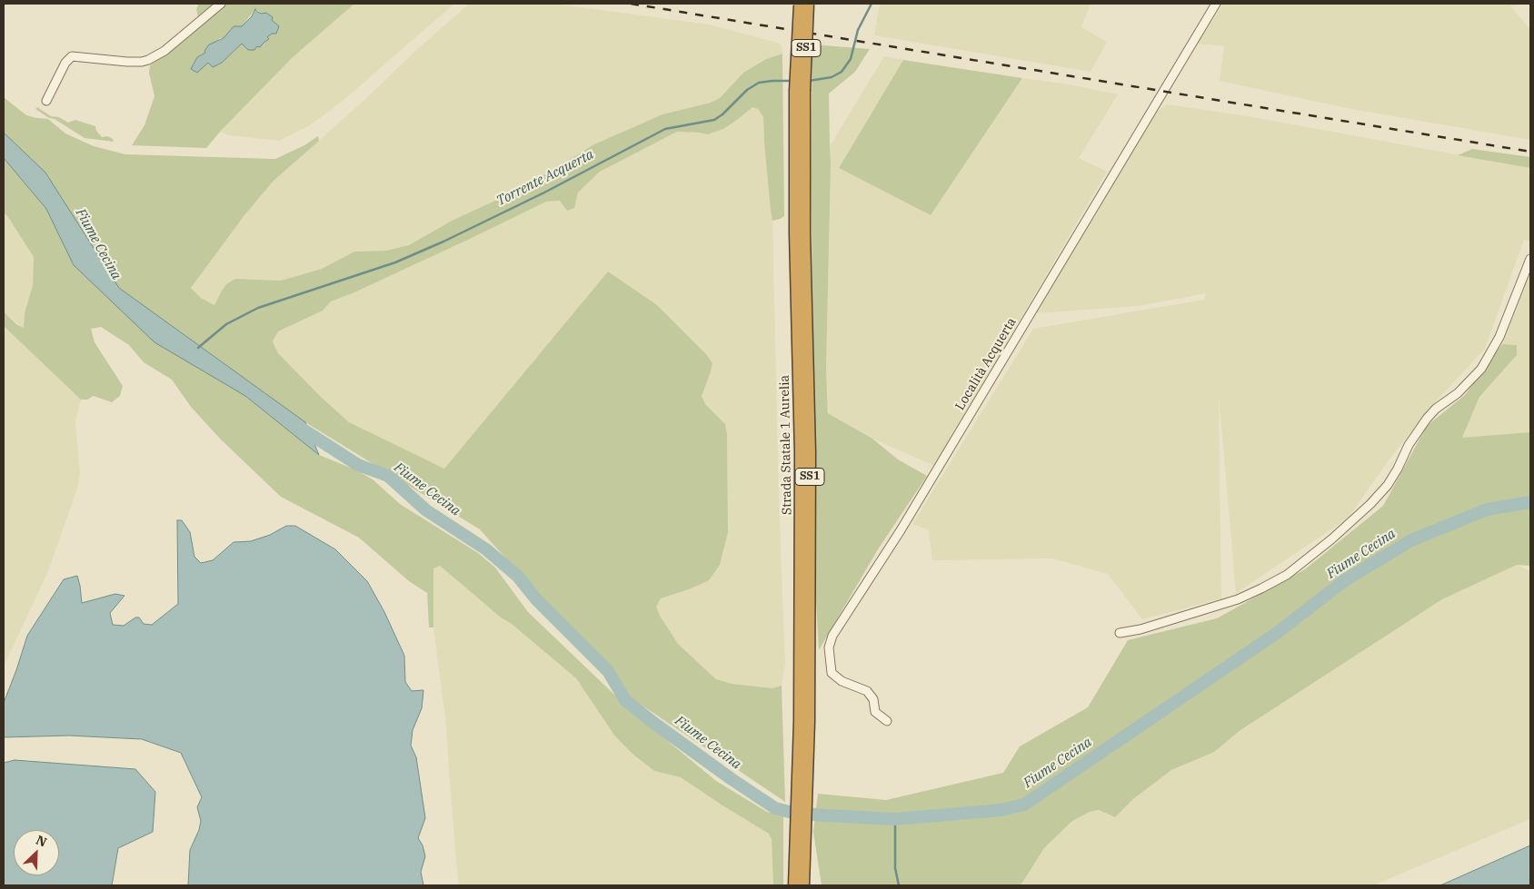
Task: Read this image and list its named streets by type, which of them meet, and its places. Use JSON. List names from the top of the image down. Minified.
{"streets":{"highway":["SS1","Strada Statale 1 Aurelia"],"street":["Località Acquerta"]},"water":["Torrente Acquerta","Fiume Cecina"],"north":"top right"}
